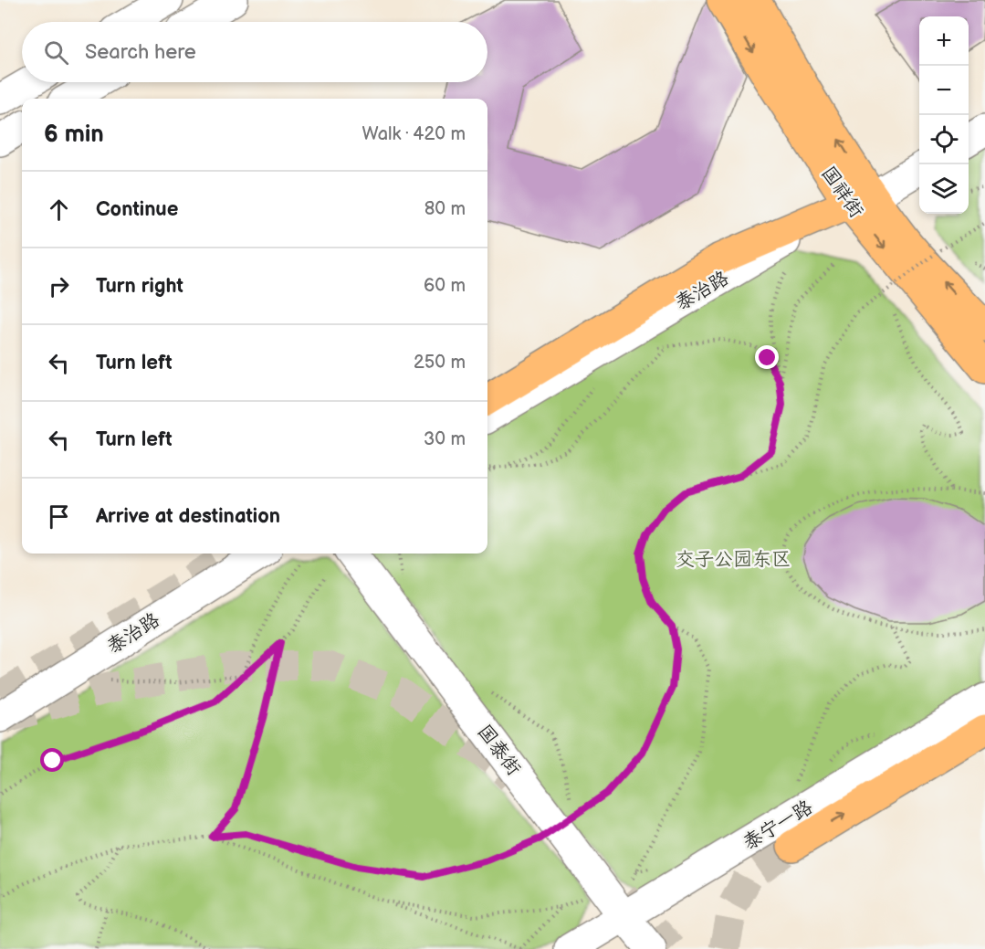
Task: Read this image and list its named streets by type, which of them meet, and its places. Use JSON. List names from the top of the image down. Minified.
{"streets":{"main road":["国祥街"],"street":["泰治路","国泰街","泰宁一路"]},"crossings":[["国祥街","泰治路"],["国泰街","泰宁一路"]],"parks":["交子公园东区"],"page":{"map_buttons":["+","−"],"search":"Search here","heading":["6 min","Walk · 420 m"],"list":[["Continue","80 m"],["Turn right","60 m"],["Turn left","250 m"],["Turn left","30 m"],"Arrive at destination"]}}
